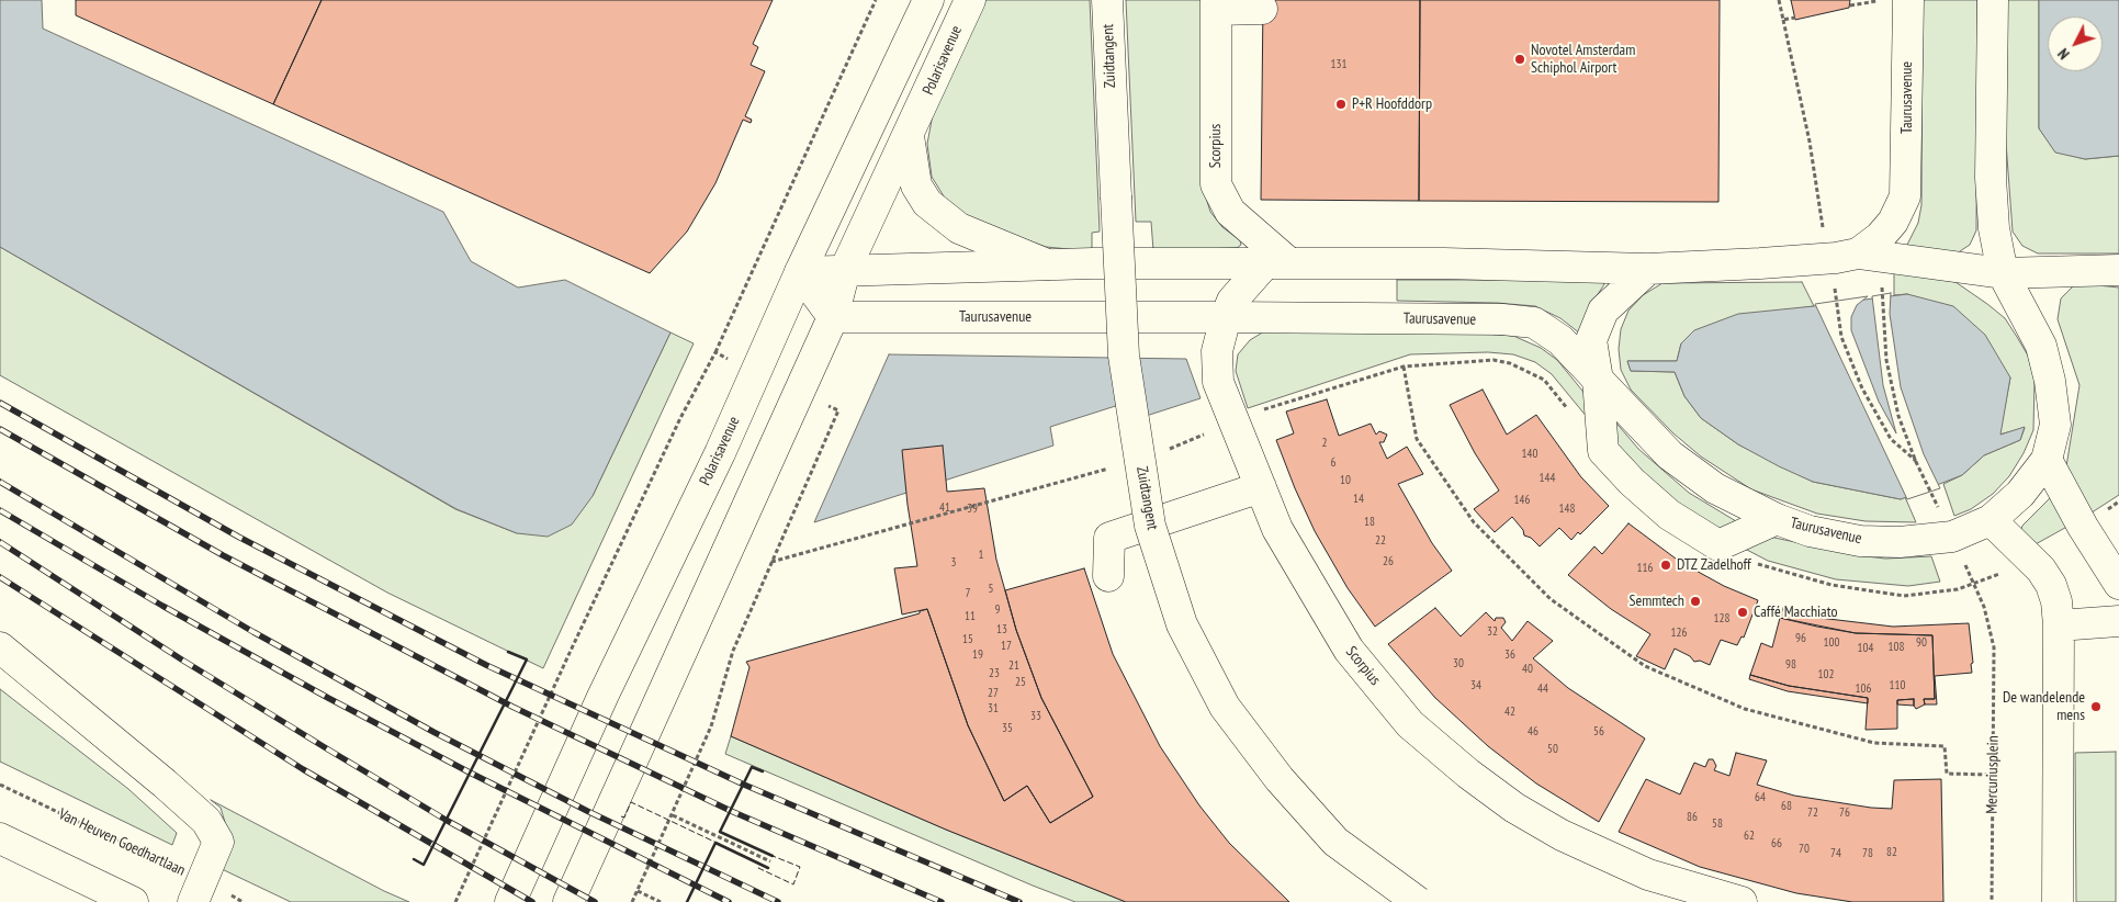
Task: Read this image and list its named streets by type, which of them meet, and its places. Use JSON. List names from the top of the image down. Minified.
{"streets":{"main road":["Zuidtangent","Polarisavenue","Taurusavenue","Scorpius"],"path":["Mercuriusplein","Van Heuven Goedhartlaan"]},"crossings":[["Polarisavenue","Taurusavenue"],["Taurusavenue","Scorpius"]],"places":["Novotel Amsterdam Schiphol Airport","P+R Hoofddorp","DTZ Zadelhoff","Semmtech","Caffé Macchiato","De wandelende mens"],"house_numbers":["131","2","140","6","144","10","14","146","41","39","148","18","22","1","26","3","116","5","7","9","11","128","13","32","126","96","15","100","90","17","108","104","19","36","30","98","21","40","23","102","25","34","110","44","106","27","31","42","33","35","46","56","50","64","68","72","76","86","58","62","66","70","82","74","78"],"north":"bottom left"}
